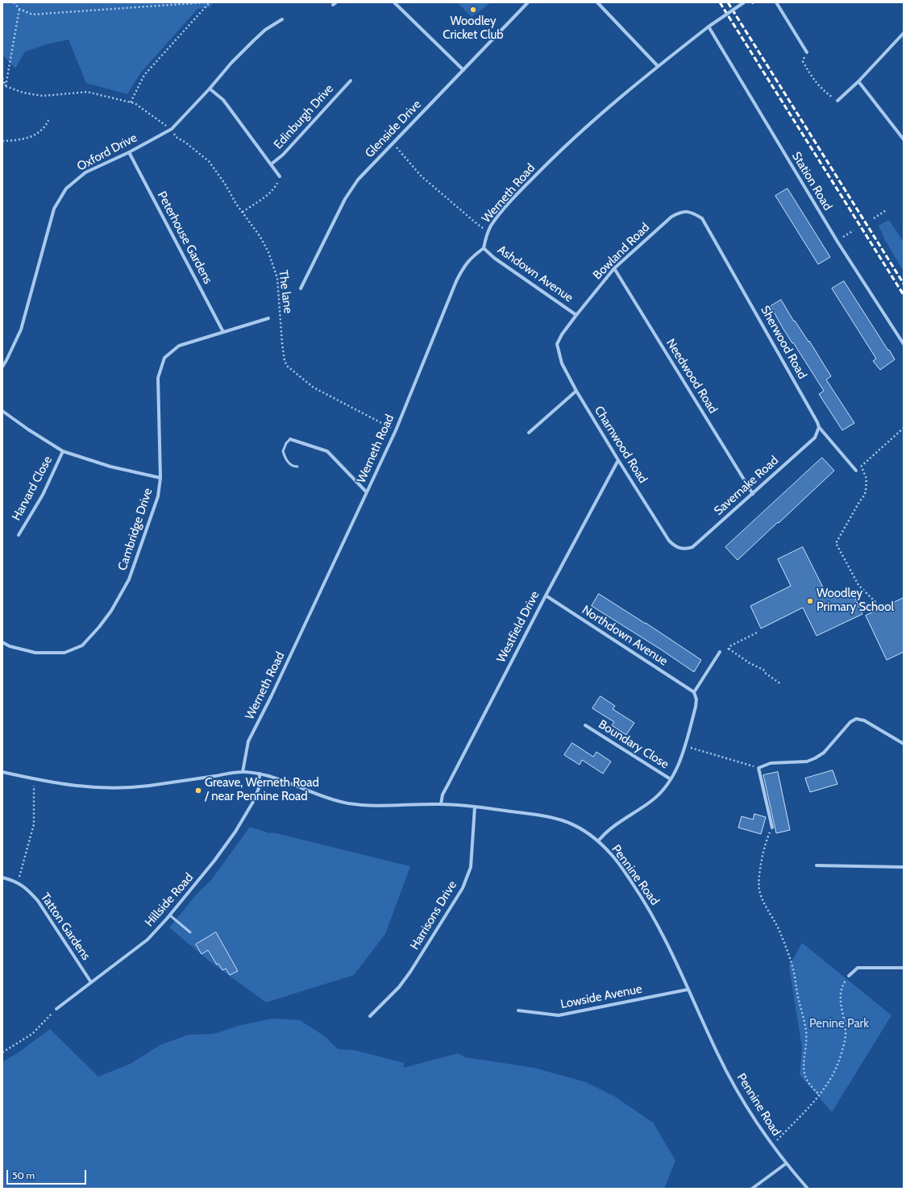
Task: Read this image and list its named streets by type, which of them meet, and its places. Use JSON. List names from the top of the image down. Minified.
{"streets":{"street":["Edinburgh Drive","Glenside Drive","Oxford Drive","Station Road","Werneth Road","Peterhouse Gardens","Bowland Road","Ashdown Avenue","Sherwood Road","Needwood Road","Charnwood Road","Savernake Road","Harvard Close","Cambridge Drive","Westfield Drive","Northdown Avenue","Boundary Close","Pennine Road","Hillside Road","Harrisons Drive","Tatton Gardens","Lowside Avenue"],"path":["The lane"]},"crossings":[["Edinburgh Drive","Oxford Drive"],["Oxford Drive","Peterhouse Gardens"],["Oxford Drive","The lane"],["Station Road","Werneth Road"],["Werneth Road","Ashdown Avenue"],["Werneth Road","The lane"],["Werneth Road","Pennine Road"],["Peterhouse Gardens","Cambridge Drive"],["Bowland Road","Ashdown Avenue"],["Bowland Road","Sherwood Road"],["Bowland Road","Needwood Road"],["Bowland Road","Charnwood Road"],["Sherwood Road","Savernake Road"],["Needwood Road","Savernake Road"],["Charnwood Road","Savernake Road"],["Charnwood Road","Westfield Drive"],["Westfield Drive","Northdown Avenue"],["Westfield Drive","Pennine Road"],["Pennine Road","Hillside Road"],["Pennine Road","Harrisons Drive"],["Pennine Road","Lowside Avenue"],["Hillside Road","Tatton Gardens"]],"parks":["Penine Park"],"places":["Woodley Cricket Club","Woodley Primary School","Greave, Werneth Road / near Pennine Road"],"scale_bar":"50 m"}
